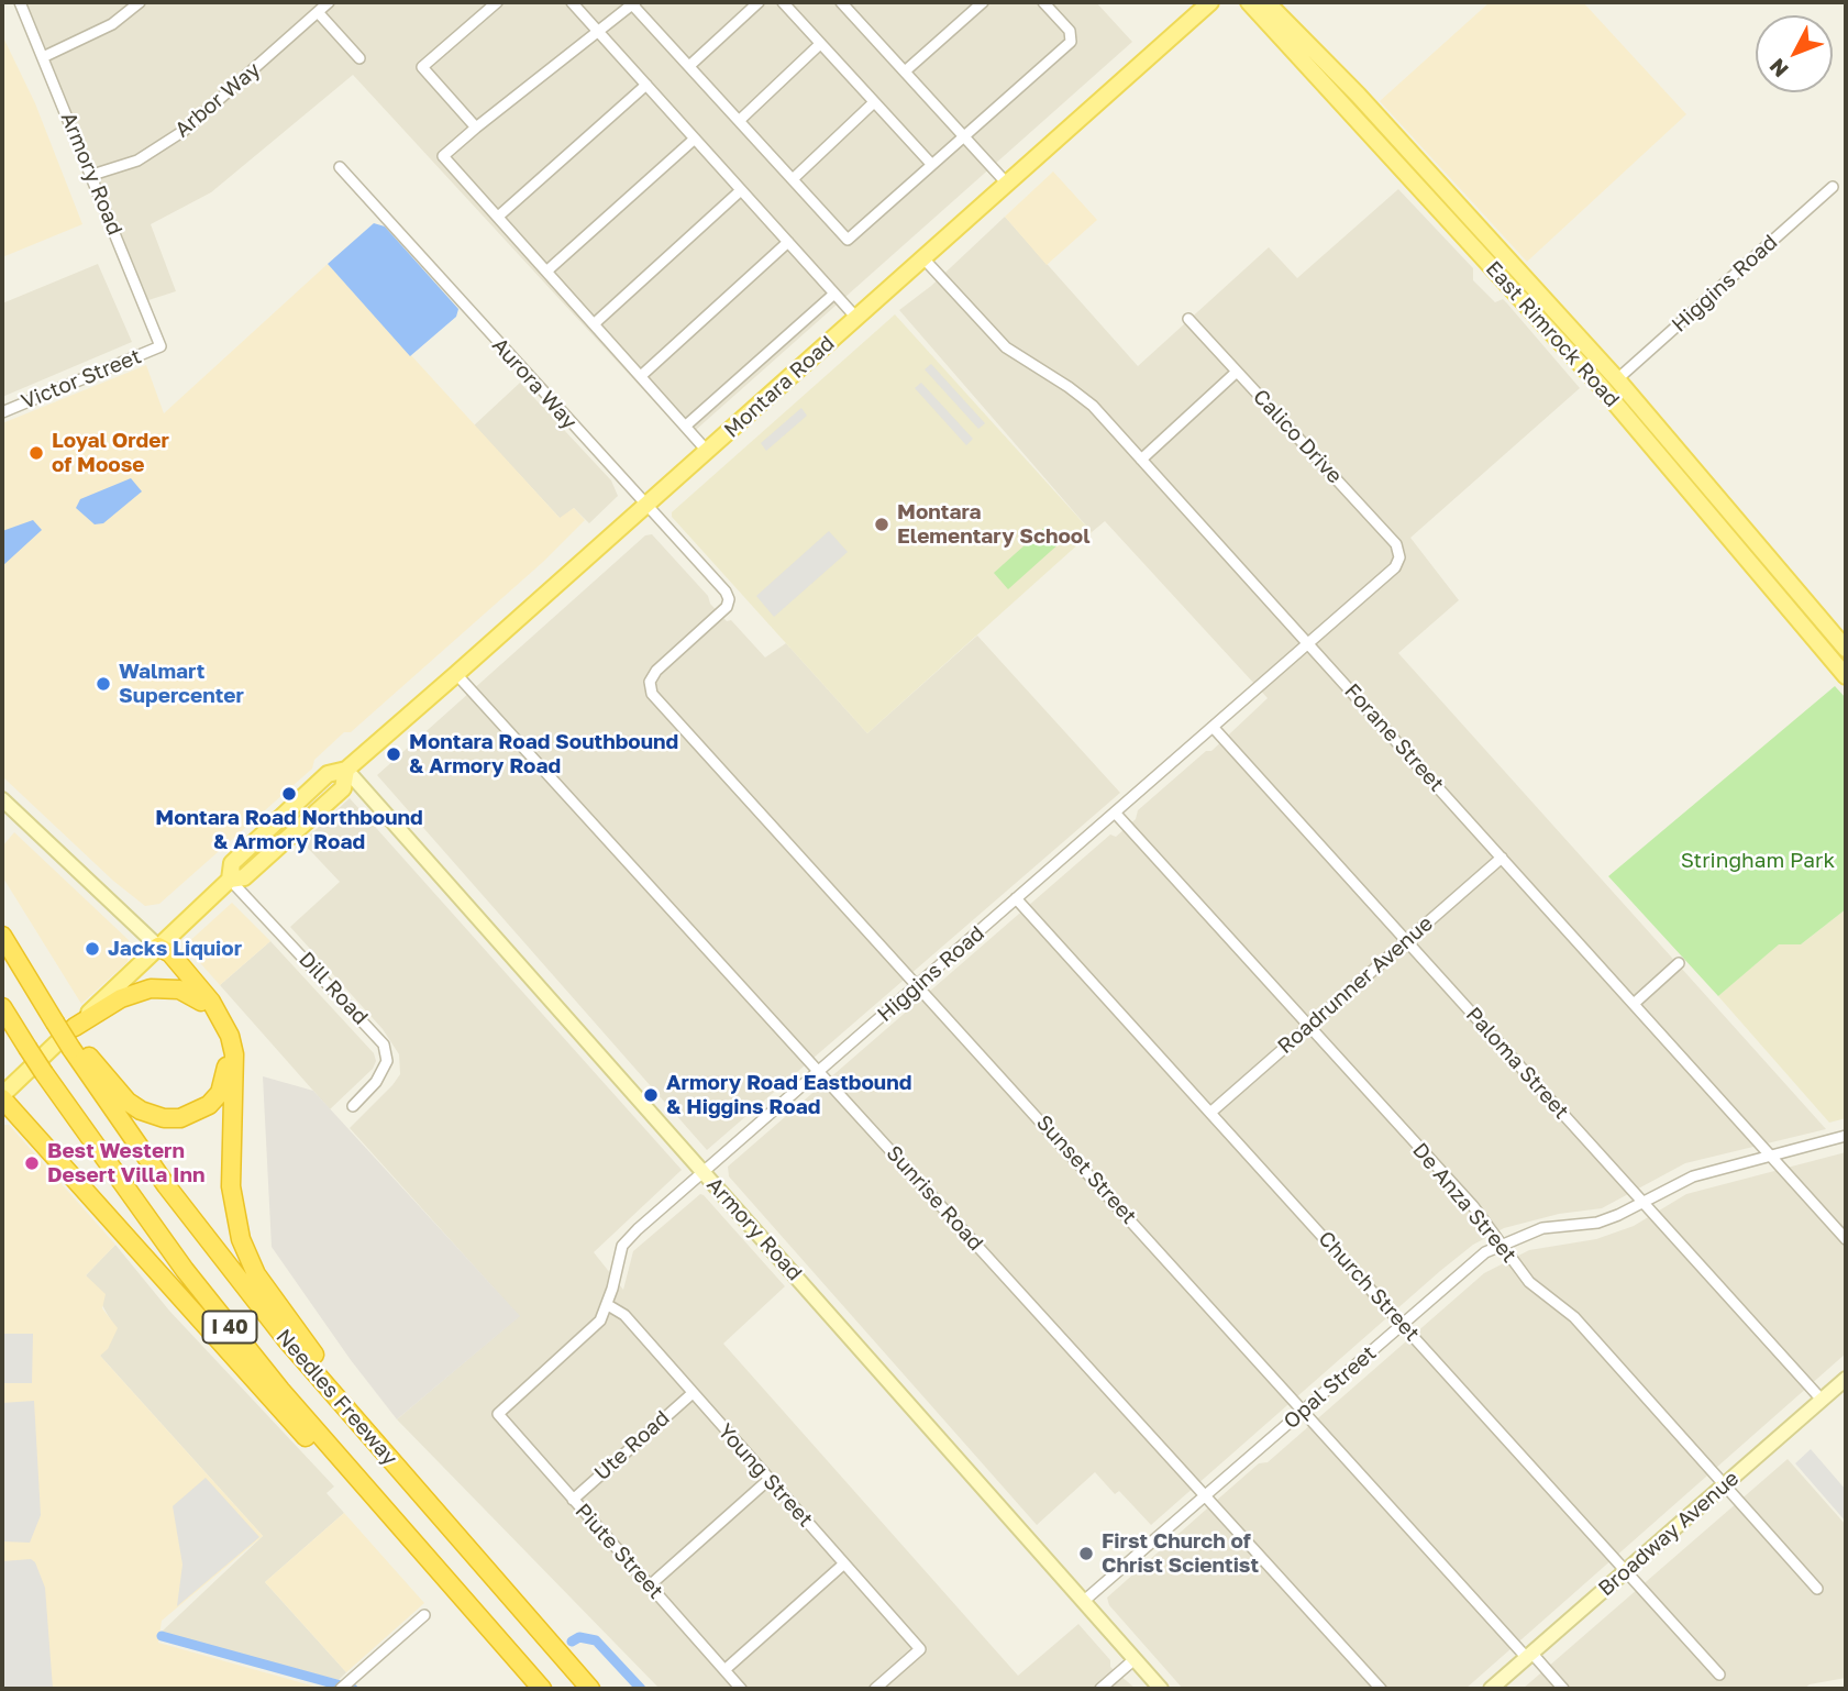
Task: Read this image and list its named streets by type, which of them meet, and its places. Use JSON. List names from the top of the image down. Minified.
{"streets":{"highway":["I 40","Needles Freeway"],"main road":["Armory Road","East Rimrock Road","Montara Road","Broadway Avenue"],"street":["Arbor Way","Higgins Road","Victor Street","Aurora Way","Calico Drive","Forane Street","Roadrunner Avenue","Dill Road","Paloma Street","Sunset Street","Sunrise Road","De Anza Street","Church Street","Opal Street","Ute Road","Young Street","Piute Street"]},"crossings":[["Arbor Way","Armory Road"],["Armory Road","Higgins Road"],["Armory Road","Victor Street"],["Armory Road","Montara Road"],["Armory Road","Opal Street"],["Higgins Road","East Rimrock Road"],["Higgins Road","Calico Drive"],["Higgins Road","Forane Street"],["Higgins Road","Paloma Street"],["Higgins Road","Sunset Street"],["Higgins Road","Sunrise Road"],["Higgins Road","De Anza Street"],["Higgins Road","Church Street"],["Higgins Road","Young Street"],["Higgins Road","Piute Street"],["Aurora Way","Montara Road"],["Aurora Way","Sunset Street"],["Montara Road","Forane Street"],["Montara Road","Dill Road"],["Montara Road","Sunrise Road"],["Montara Road","Needles Freeway"],["Forane Street","Roadrunner Avenue"],["Forane Street","Opal Street"],["Roadrunner Avenue","Paloma Street"],["Roadrunner Avenue","De Anza Street"],["Roadrunner Avenue","Church Street"],["Paloma Street","Opal Street"],["Paloma Street","Broadway Avenue"],["Sunset Street","Opal Street"],["Sunset Street","Broadway Avenue"],["Sunrise Road","Opal Street"],["De Anza Street","Opal Street"],["De Anza Street","Broadway Avenue"],["Church Street","Opal Street"],["Church Street","Broadway Avenue"],["Ute Road","Young Street"],["Ute Road","Piute Street"]],"parks":["Stringham Park"],"places":["Loyal Order of Moose","Montara Elementary School","Walmart Supercenter","Montara Road Southbound & Armory Road","Montara Road Northbound & Armory Road","Jacks Liquior","Armory Road Eastbound & Higgins Road","Best Western Desert Villa Inn","First Church of Christ Scientist"],"north":"bottom left"}
